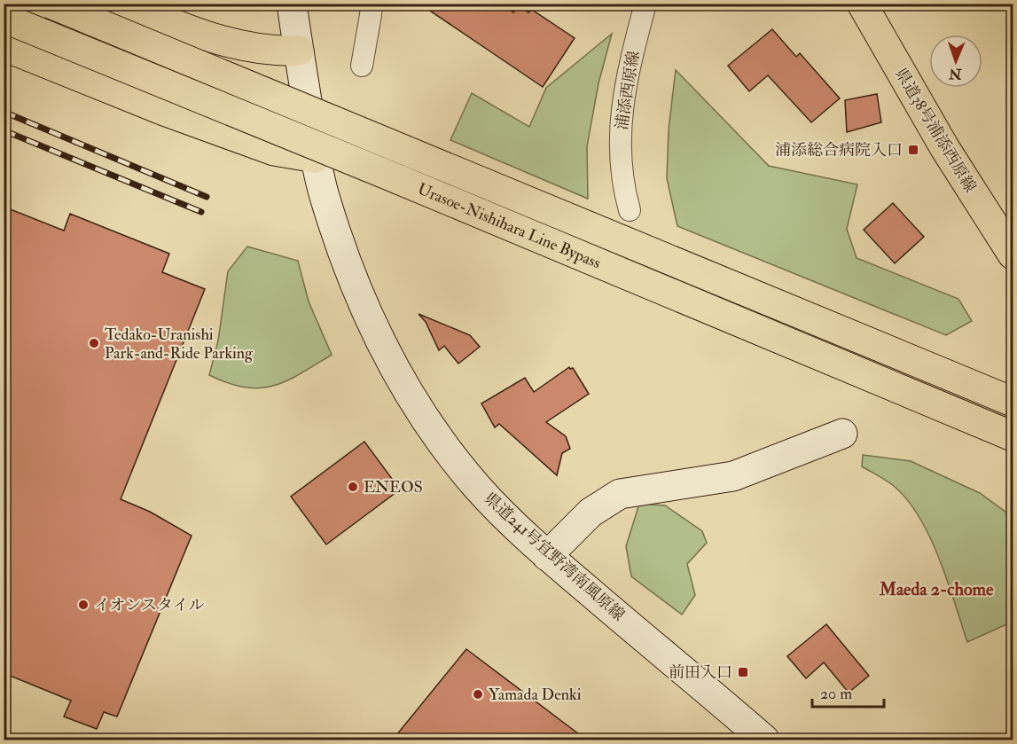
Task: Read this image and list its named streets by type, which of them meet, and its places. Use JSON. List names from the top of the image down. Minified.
{"streets":{"main road":["県道38号浦添西原線","Urasoe-Nishihara Line Bypass","県道241号宜野湾南風原線"],"street":["浦添西原線"]},"districts":["Maeda 2-chome"],"places":{"transit":["浦添総合病院入口","前田入口"],"other":["Tedako-Uranishi Park-and-Ride Parking","ENEOS","イオンスタイル","Yamada Denki"]},"scale_bar":"20 m","north":"bottom"}
